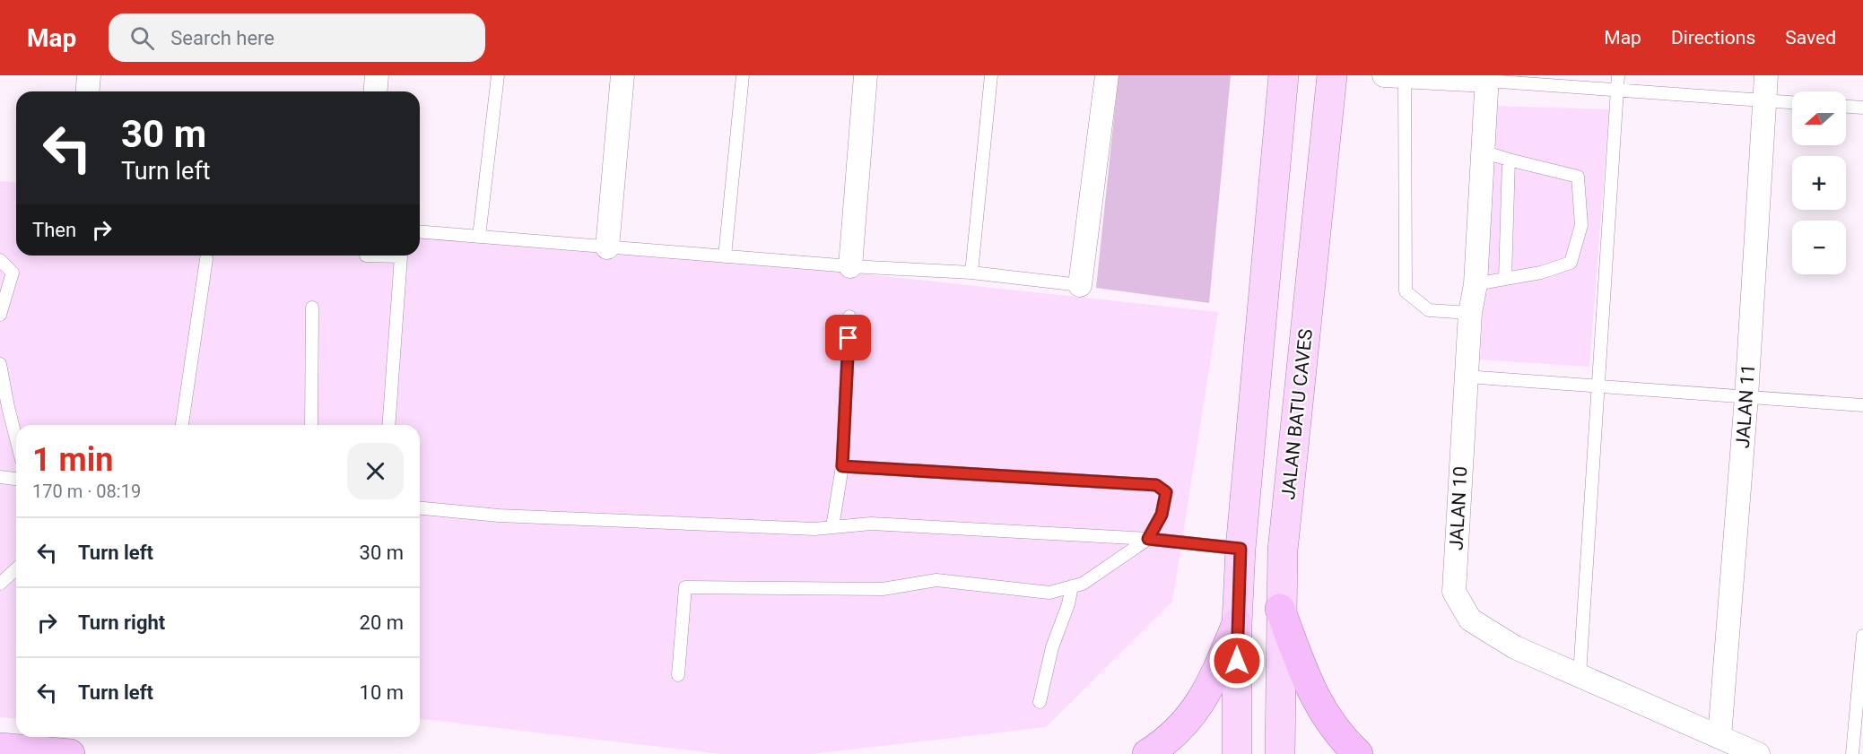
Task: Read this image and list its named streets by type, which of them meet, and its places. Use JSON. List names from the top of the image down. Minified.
{"streets":{"main road":["JALAN BATU CAVES"],"street":["JALAN 11","JALAN 10"]},"crossings":[["JALAN 11","JALAN 10"]],"north":"left","page":{"header":"Map","search":"Search here","nav":["Map","Directions","Saved"],"map_buttons":["+","−"],"turn":["30 m","Turn left"],"then":"Then","heading":["1 min","170 m · 08:19"],"list":[{"name":"Turn left","value":"30 m"},{"name":"Turn right","value":"20 m"},{"name":"Turn left","value":"10 m"}]}}
